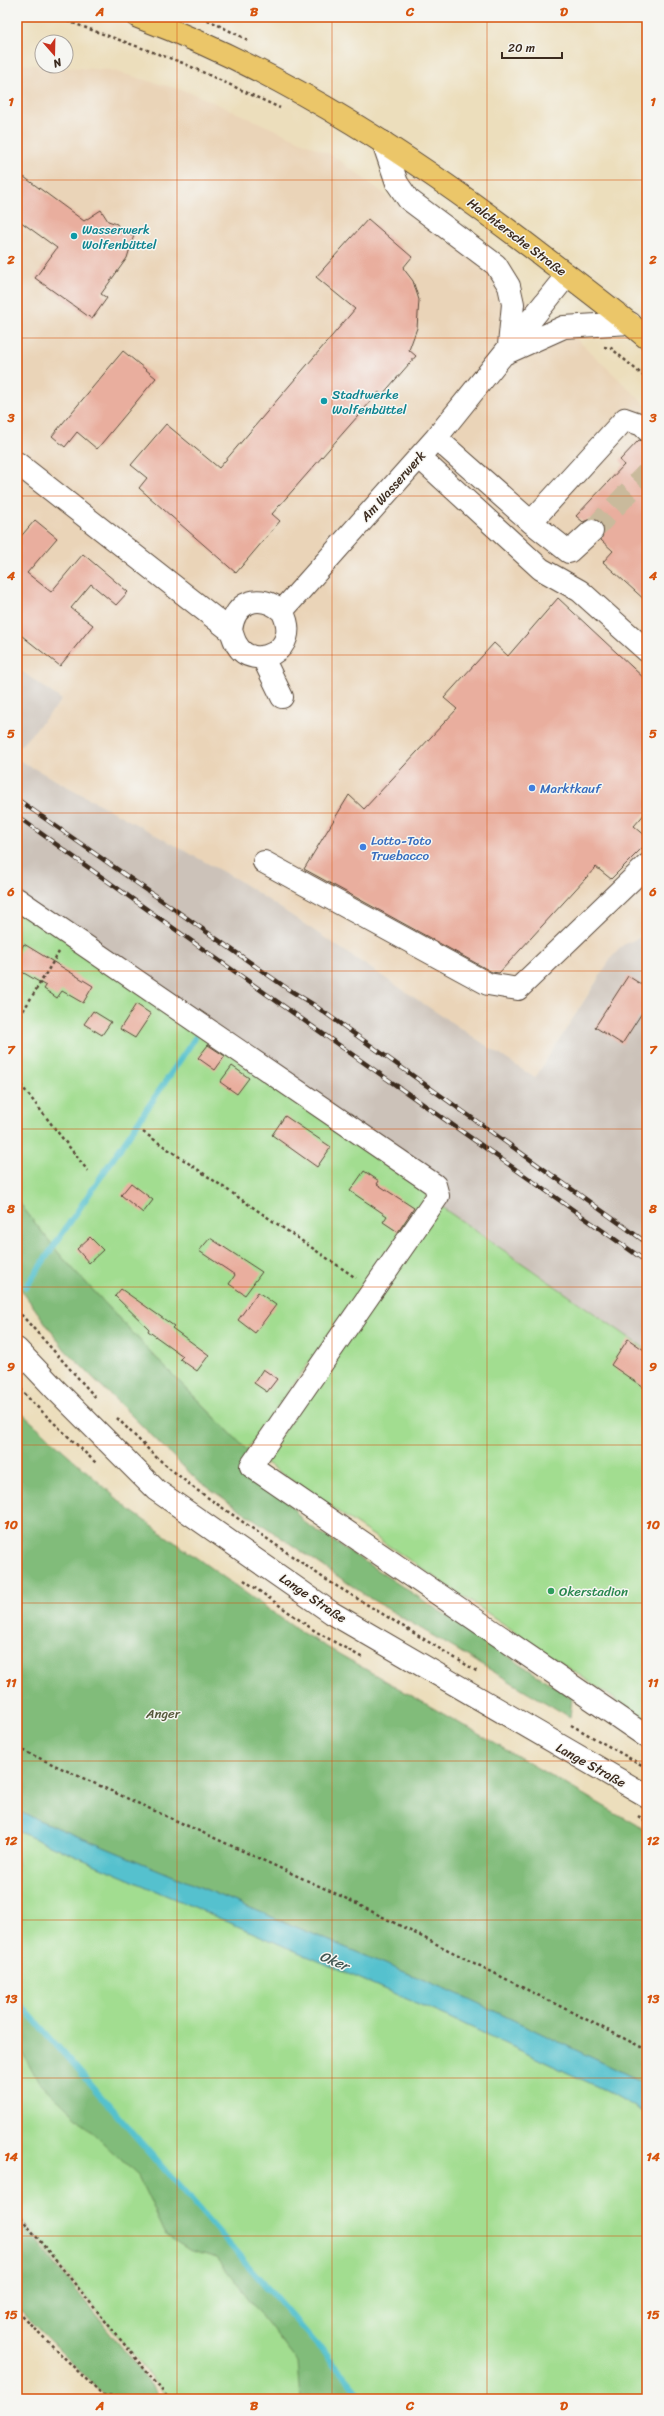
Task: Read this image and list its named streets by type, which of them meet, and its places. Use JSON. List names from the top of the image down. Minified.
{"streets":{"main road":["Halchtersche Straße"],"street":["Am Wasserwerk","Lange Straße"]},"crossings":[["Halchtersche Straße","Am Wasserwerk"]],"water":["Oker"],"parks":["Anger"],"places":["Wasserwerk Wolfenbüttel","Stadtwerke Wolfenbüttel","Marktkauf","Lotto-Toto Truebacco","Okerstadion"],"scale_bar":"20 m","north":"bottom","grid":{"columns":["A","B","C","D"],"rows":["1","2","3","4","5","6","7","8","9","10","11","12","13","14","15"]}}
